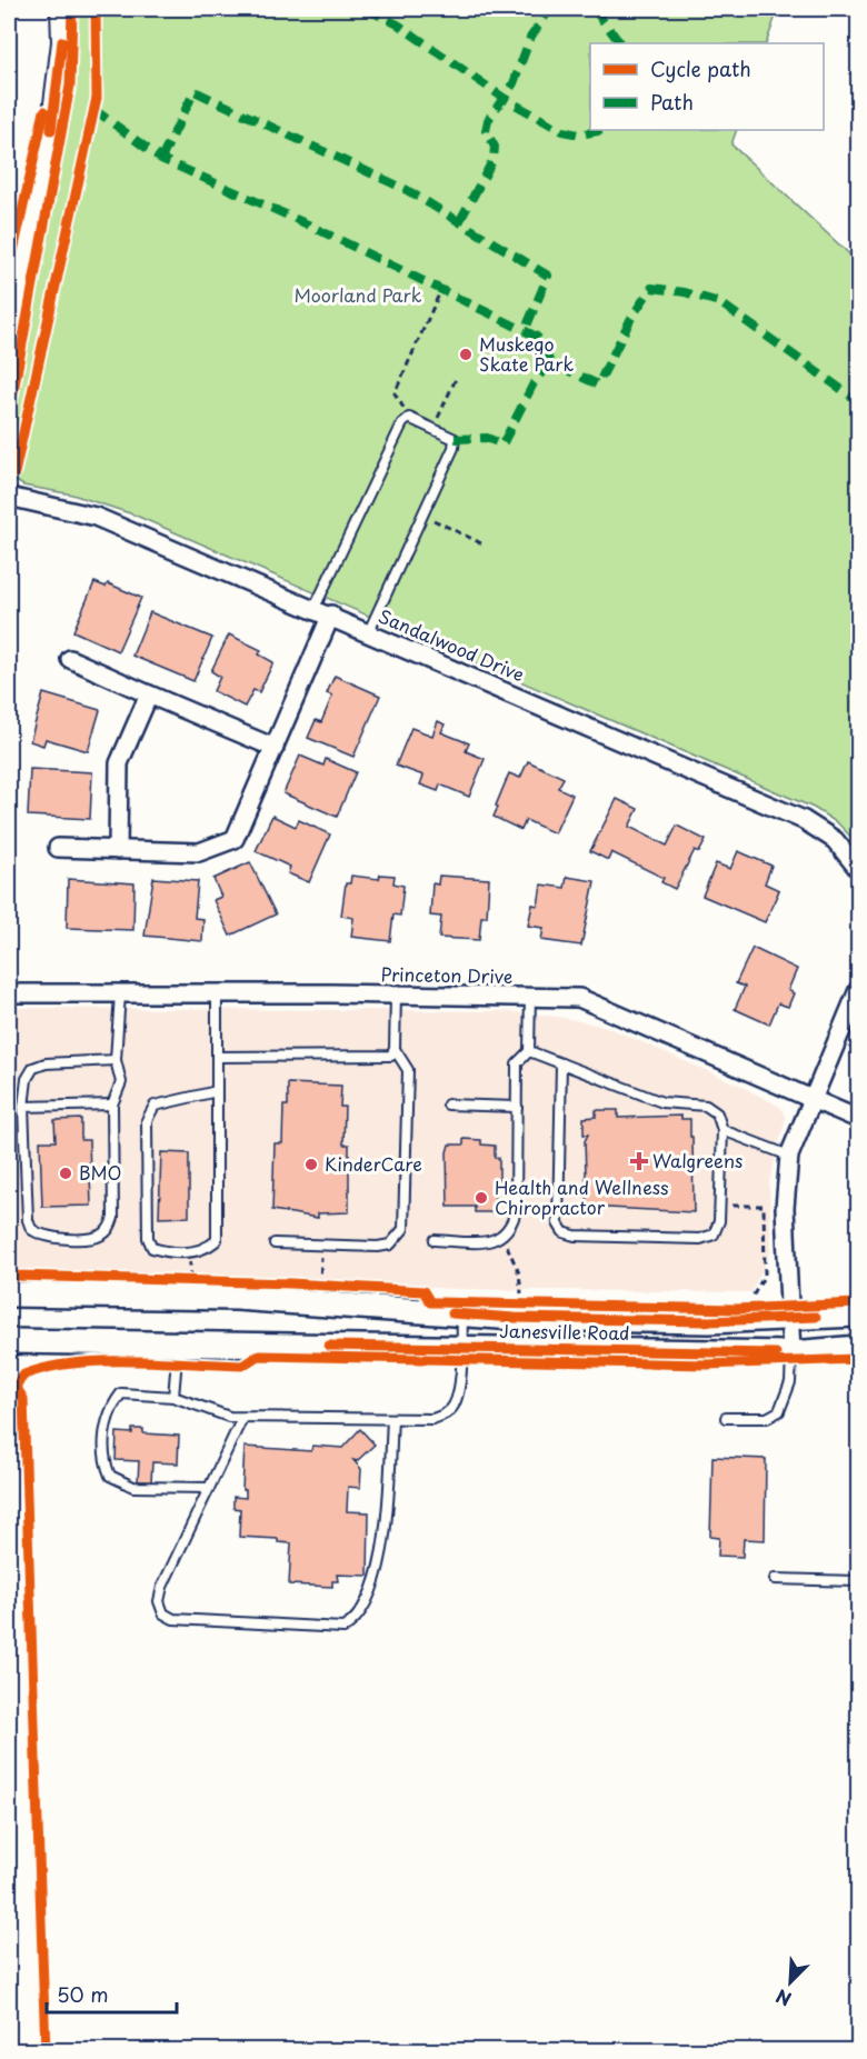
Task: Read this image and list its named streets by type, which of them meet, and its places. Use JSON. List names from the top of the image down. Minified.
{"streets":{"main road":["Janesville Road"],"street":["Sandalwood Drive","Princeton Drive"]},"parks":["Moorland Park"],"places":{"other":["Muskego Skate Park","KinderCare","BMO","Health and Wellness Chiropractor"],"health":["Walgreens"]},"legend":["Cycle path","Path"],"scale_bar":"50 m","north":"bottom left"}
